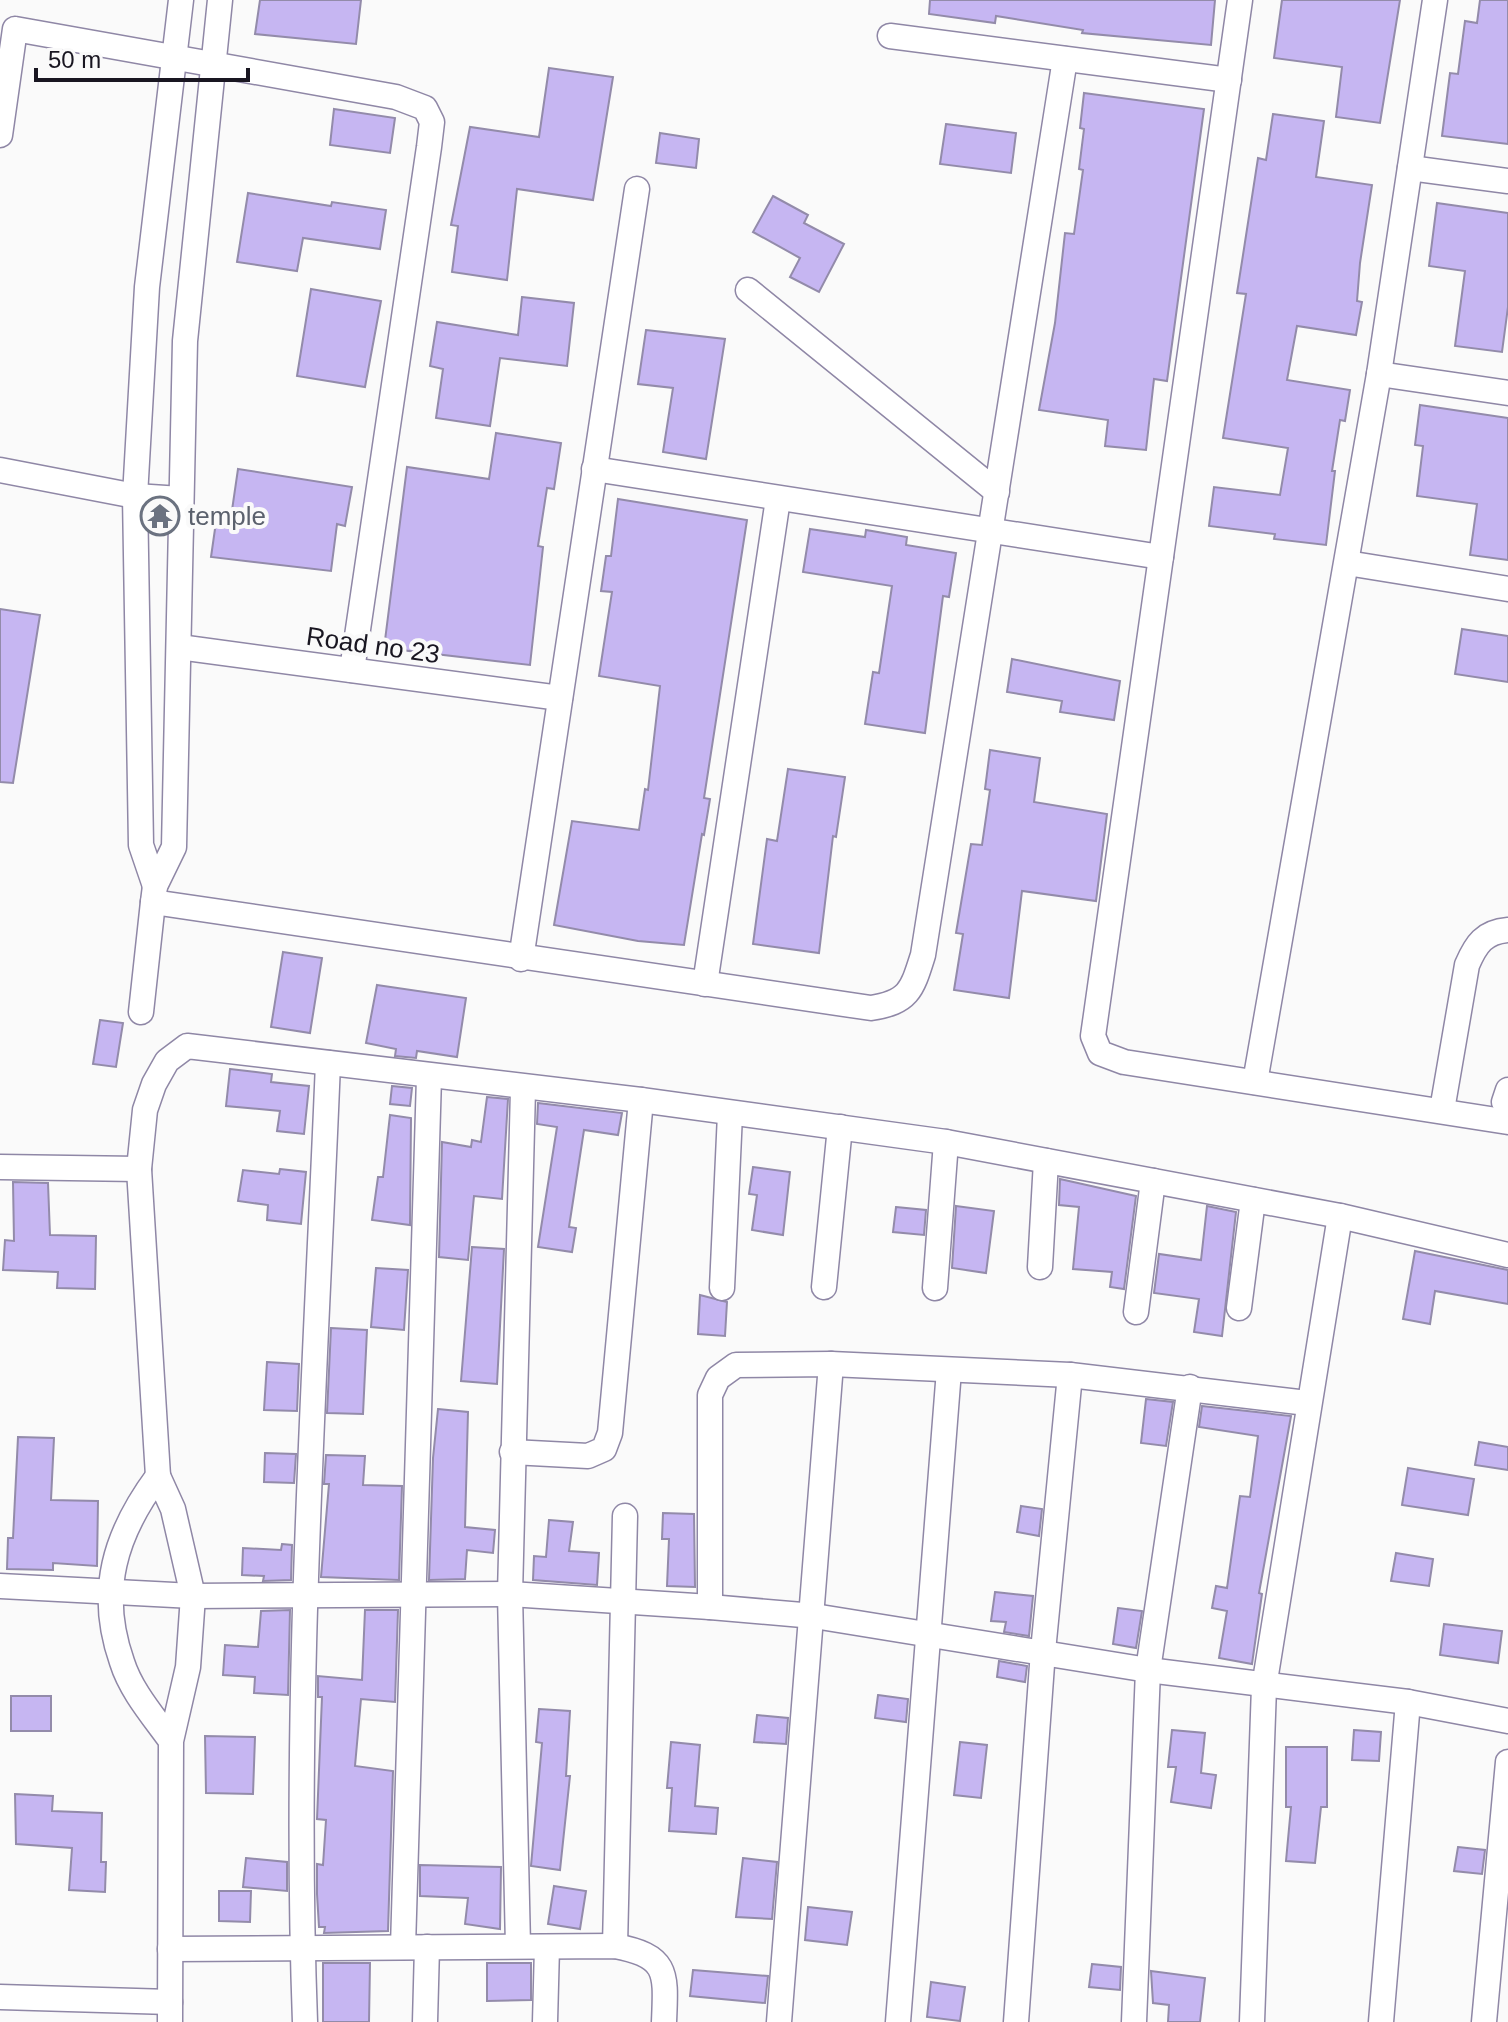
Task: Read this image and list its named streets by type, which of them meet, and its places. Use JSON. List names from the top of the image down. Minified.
{"streets":{"street":["Road no 23"]},"places":{"temple":["temple"]},"scale_bar":"50 m"}
